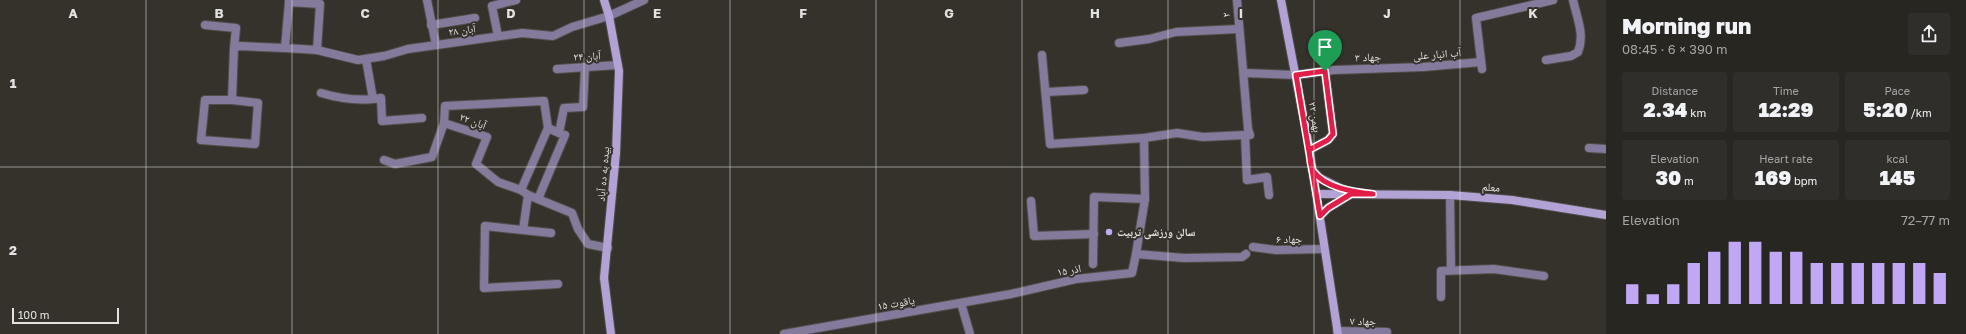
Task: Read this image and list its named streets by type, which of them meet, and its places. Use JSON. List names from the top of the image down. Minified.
{"streets":{"main road":["۲۲ بهمن","بیده به ده آباد","معلم"],"street":["۲","آبان ۲۸","آب انبار علی","آبان ۲۴","جهاد ۳","آبان ۲۲","جهاد ۶","اذر ۱۵","یاقوت ۱۵","جهاد ۷"]},"crossings":[["۲","جهاد ۳"],["آبان ۲۸","بیده به ده آباد"],["آب انبار علی","جهاد ۳"],["آبان ۲۴","بیده به ده آباد"],["جهاد ۳","۲۲ بهمن"],["۲۲ بهمن","معلم"],["۲۲ بهمن","جهاد ۶"],["۲۲ بهمن","جهاد ۷"],["آبان ۲۲","بیده به ده آباد"],["اذر ۱۵","یاقوت ۱۵"]],"places":["سالن ورزشی تربیت"],"scale_bar":"100 m","page":{"heading":["Morning run","08:45 · 6 × 390 m"],"stats":[["Distance","2.34 km"],["Time","12:29"],["Pace","5:20 /km"],["Elevation","30 m"],["Heart rate","169 bpm"],["kcal","145"]],"chart":["Elevation","72–77 m"],"scale":"100 m"},"grid":{"columns":["A","B","C","D","E","F","G","H","I","J","K"],"rows":["1","2"]}}
